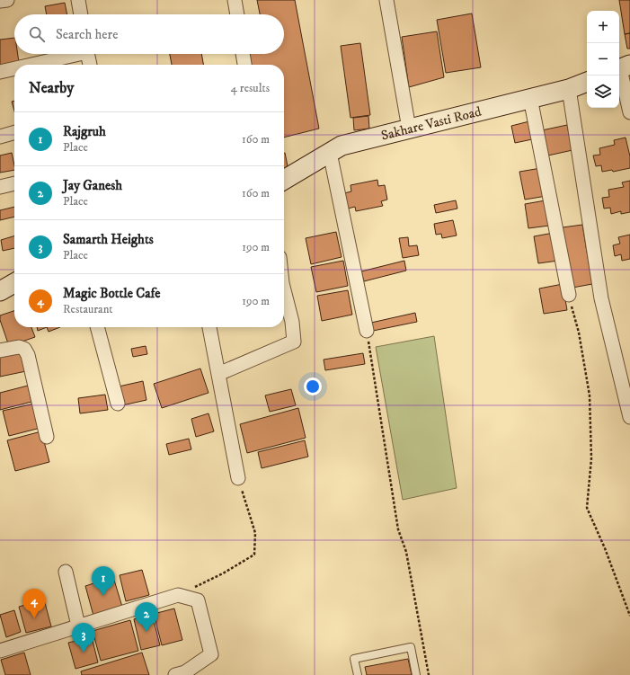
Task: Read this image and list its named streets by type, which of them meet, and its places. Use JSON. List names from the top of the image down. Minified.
{"streets":{"street":["Sakhare Vasti Road"]},"page":{"map_buttons":["+","−"],"search":"Search here","heading":["Nearby","4 results"],"list":[{"mark":"1","name":"Rajgruh","note":"Place","value":"160 m"},{"mark":"2","name":"Jay Ganesh","note":"Place","value":"160 m"},{"mark":"3","name":"Samarth Heights","note":"Place","value":"190 m"},{"mark":"4","name":"Magic Bottle Cafe","note":"Restaurant","value":"190 m"}],"pins":["1","4","2","3"]}}
